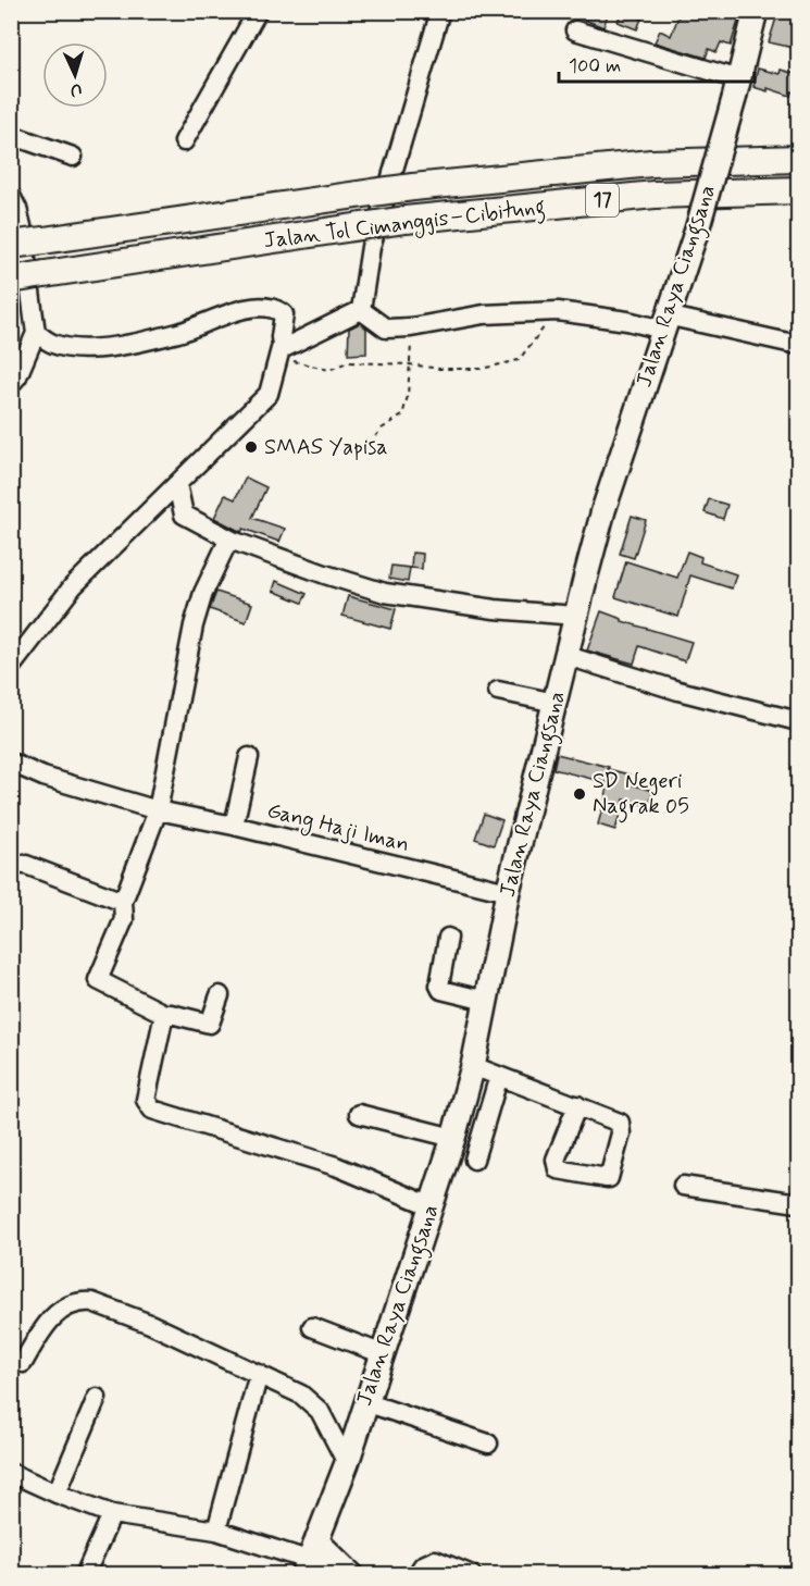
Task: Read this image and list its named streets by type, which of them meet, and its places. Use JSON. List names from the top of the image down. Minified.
{"streets":{"highway":["17","Jalan Tol Cimanggis–Cibitung"],"main road":["Jalan Raya Ciangsana"],"street":["Gang Haji Iman"]},"crossings":[["Jalan Raya Ciangsana","Gang Haji Iman"]],"places":["SMAS Yapisa","SD Negeri Nagrak 05"],"scale_bar":"100 m","north":"bottom"}
